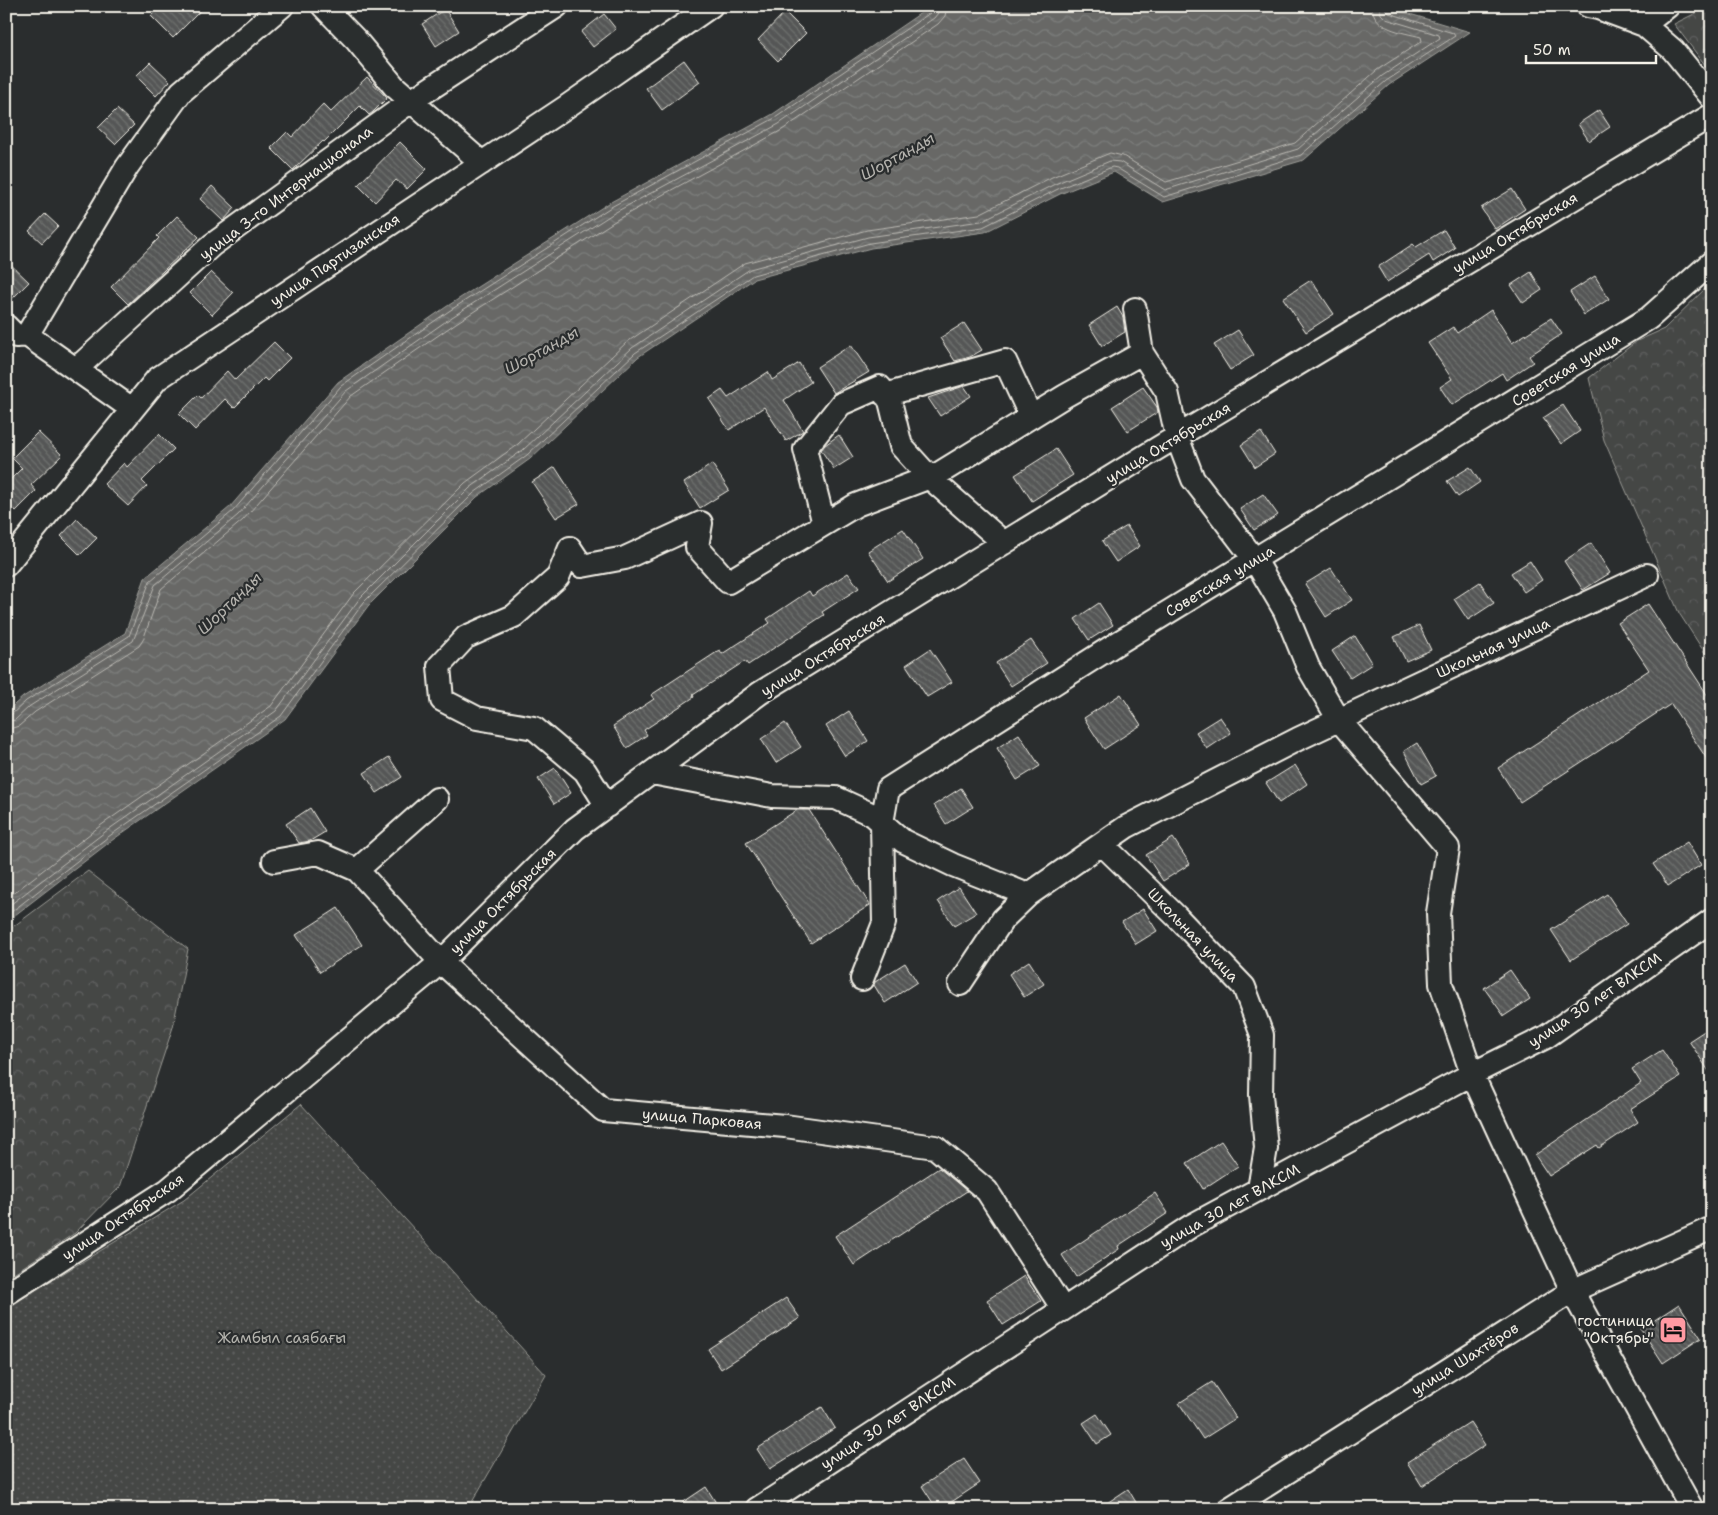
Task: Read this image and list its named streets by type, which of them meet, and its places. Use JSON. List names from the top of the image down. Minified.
{"streets":{"street":["улица 3-го Интернационала","улица Октябрьская","улица Партизанская","Советская улица","Школьная улица","улица 30 лет ВЛКСМ","улица Парковая","улица Шахтёров"]},"crossings":[["улица Октябрьская","улица Парковая"],["Школьная улица","улица 30 лет ВЛКСМ"],["улица 30 лет ВЛКСМ","улица Парковая"]],"water":["Шортанды"],"parks":["Жамбыл саябағы"],"places":{"hotel":["гостиница \"Октябрь\""]},"scale_bar":"50 m"}
